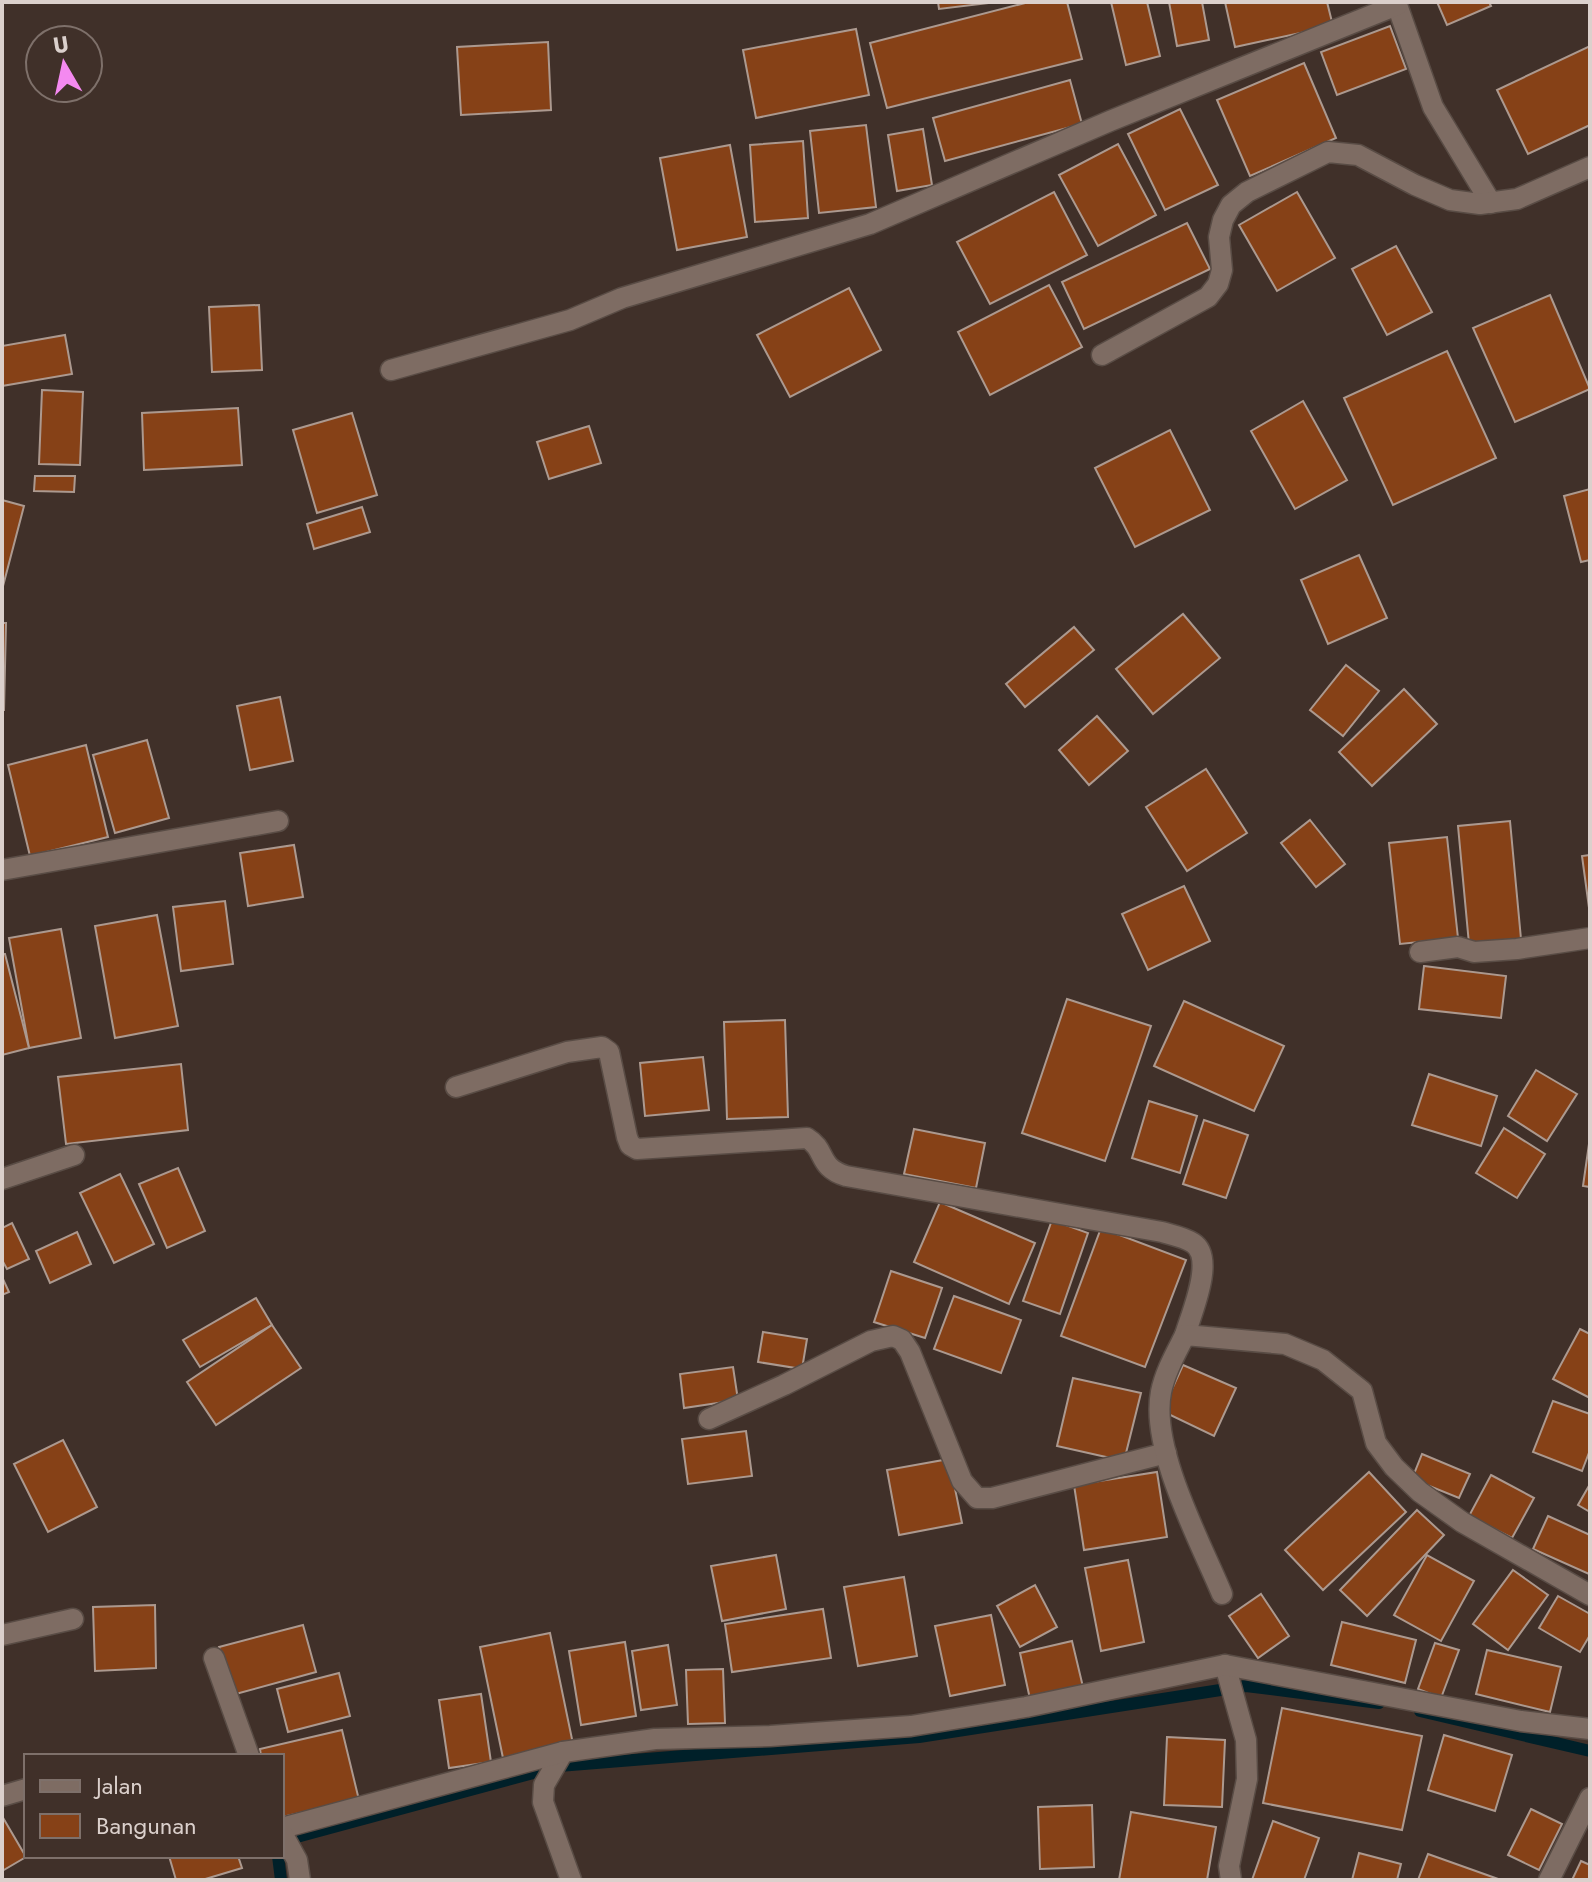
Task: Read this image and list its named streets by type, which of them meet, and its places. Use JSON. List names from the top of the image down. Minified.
{"legend":["Jalan","Bangunan"],"north":"top"}
